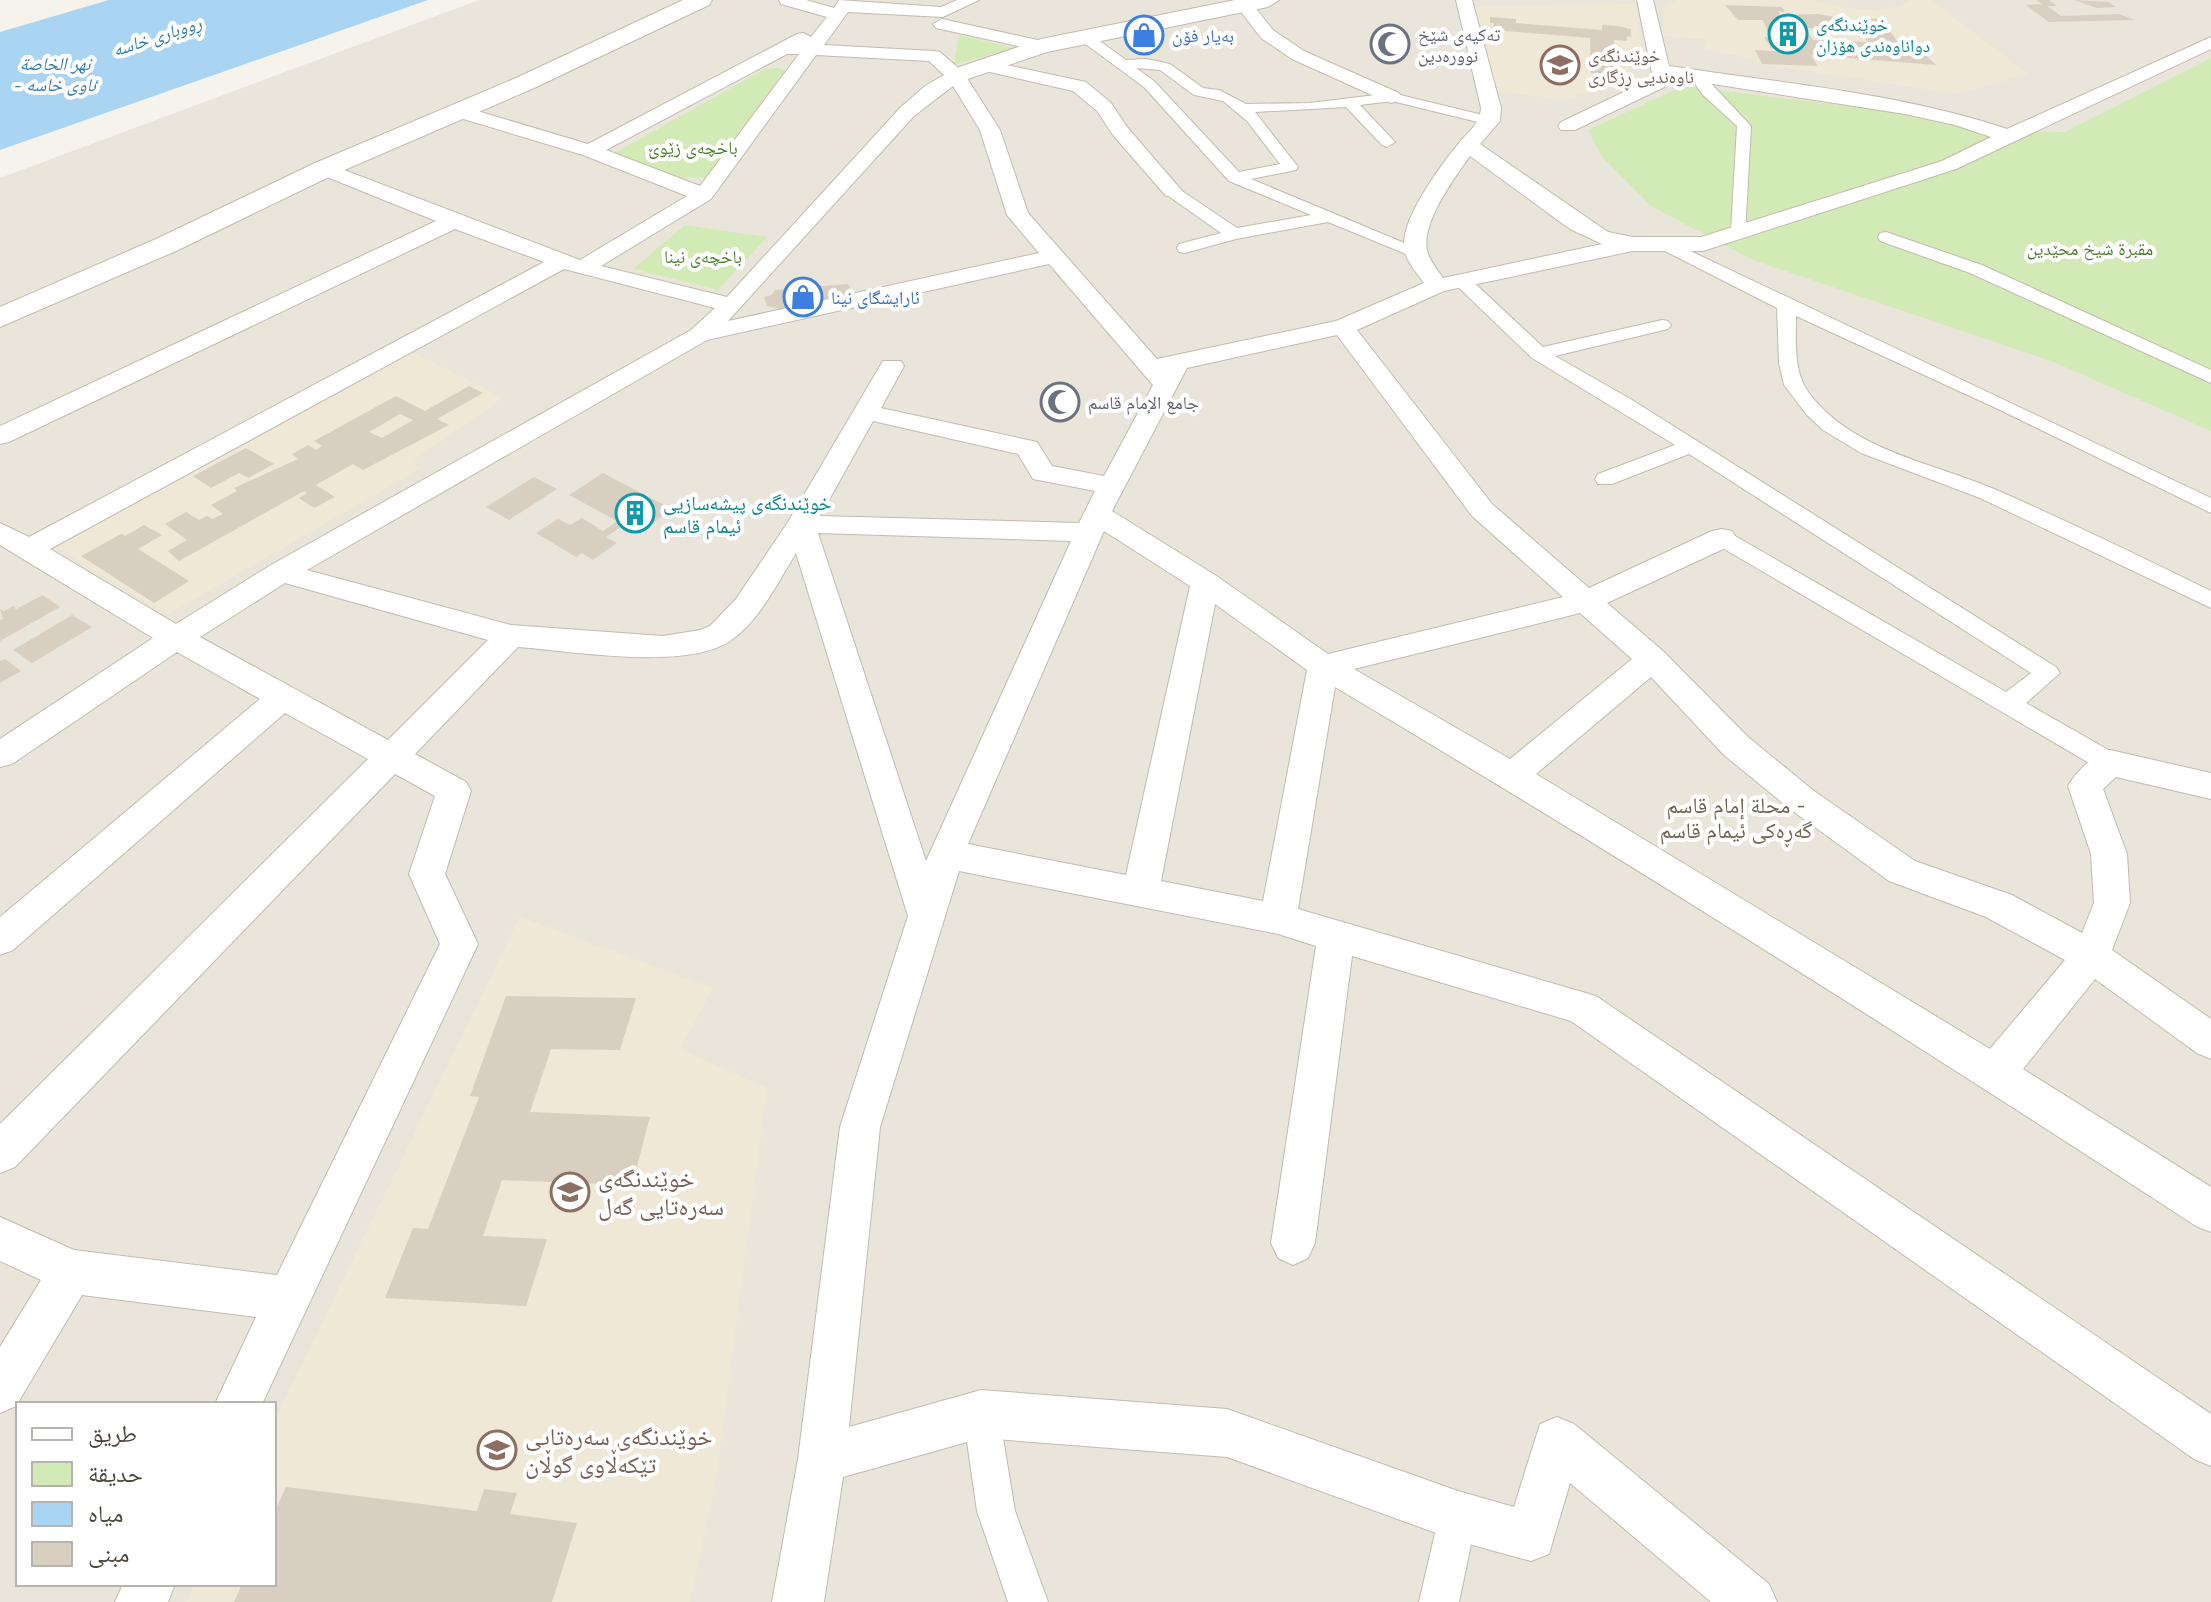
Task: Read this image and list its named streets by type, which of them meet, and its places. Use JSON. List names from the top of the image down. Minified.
{"districts":["محلة إمام قاسم - گەڕەکی ئیمام قاسم"],"water":["ڕووباری خاسە","نهر الخاصة - ئاوی خاسە"],"parks":["باخچەی زێوێ","مقبرة شيخ محێدین","باخچەی نینا"],"places":{"building":["خوێندنگەی دواناوەندی هۆزان","خوێندنگەی پیشەسازیی ئیمام قاسم"],"shop":["بەیار فۆن","ئارایشگای نینا"],"mosque":["تەکیەی شێخ نوورەدین","جامع الإمام قاسم"],"school or university":["خوێندنگەی ناوەندیی ڕزگاری","خوێندنگەی سەرەتایی گەل","خوێندنگەی سەرەتایی تێکەڵاوی گوڵان"]},"legend":["طريق","حديقة","مياه","مبنى"]}
